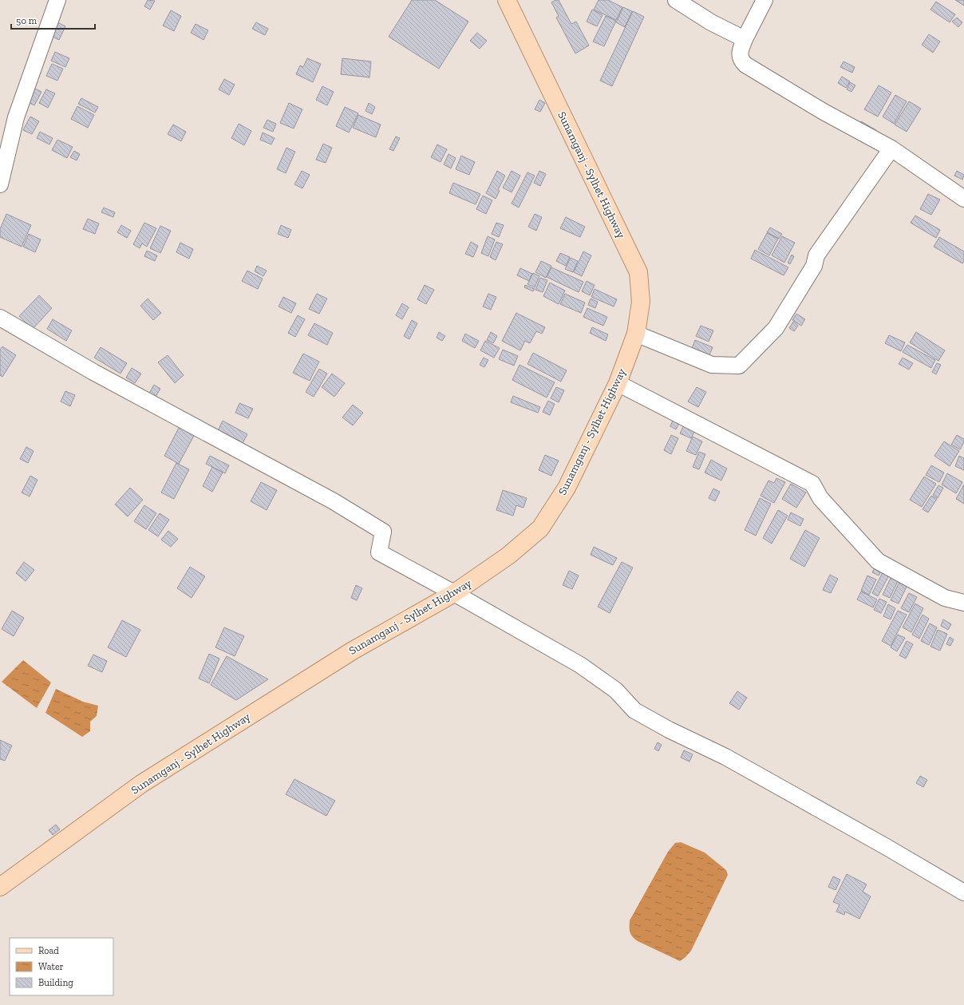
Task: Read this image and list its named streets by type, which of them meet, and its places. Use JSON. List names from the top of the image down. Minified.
{"streets":{"main road":["Sunamganj - Sylhet Highway"]},"legend":["Road","Water","Building"],"scale_bar":"50 m"}
